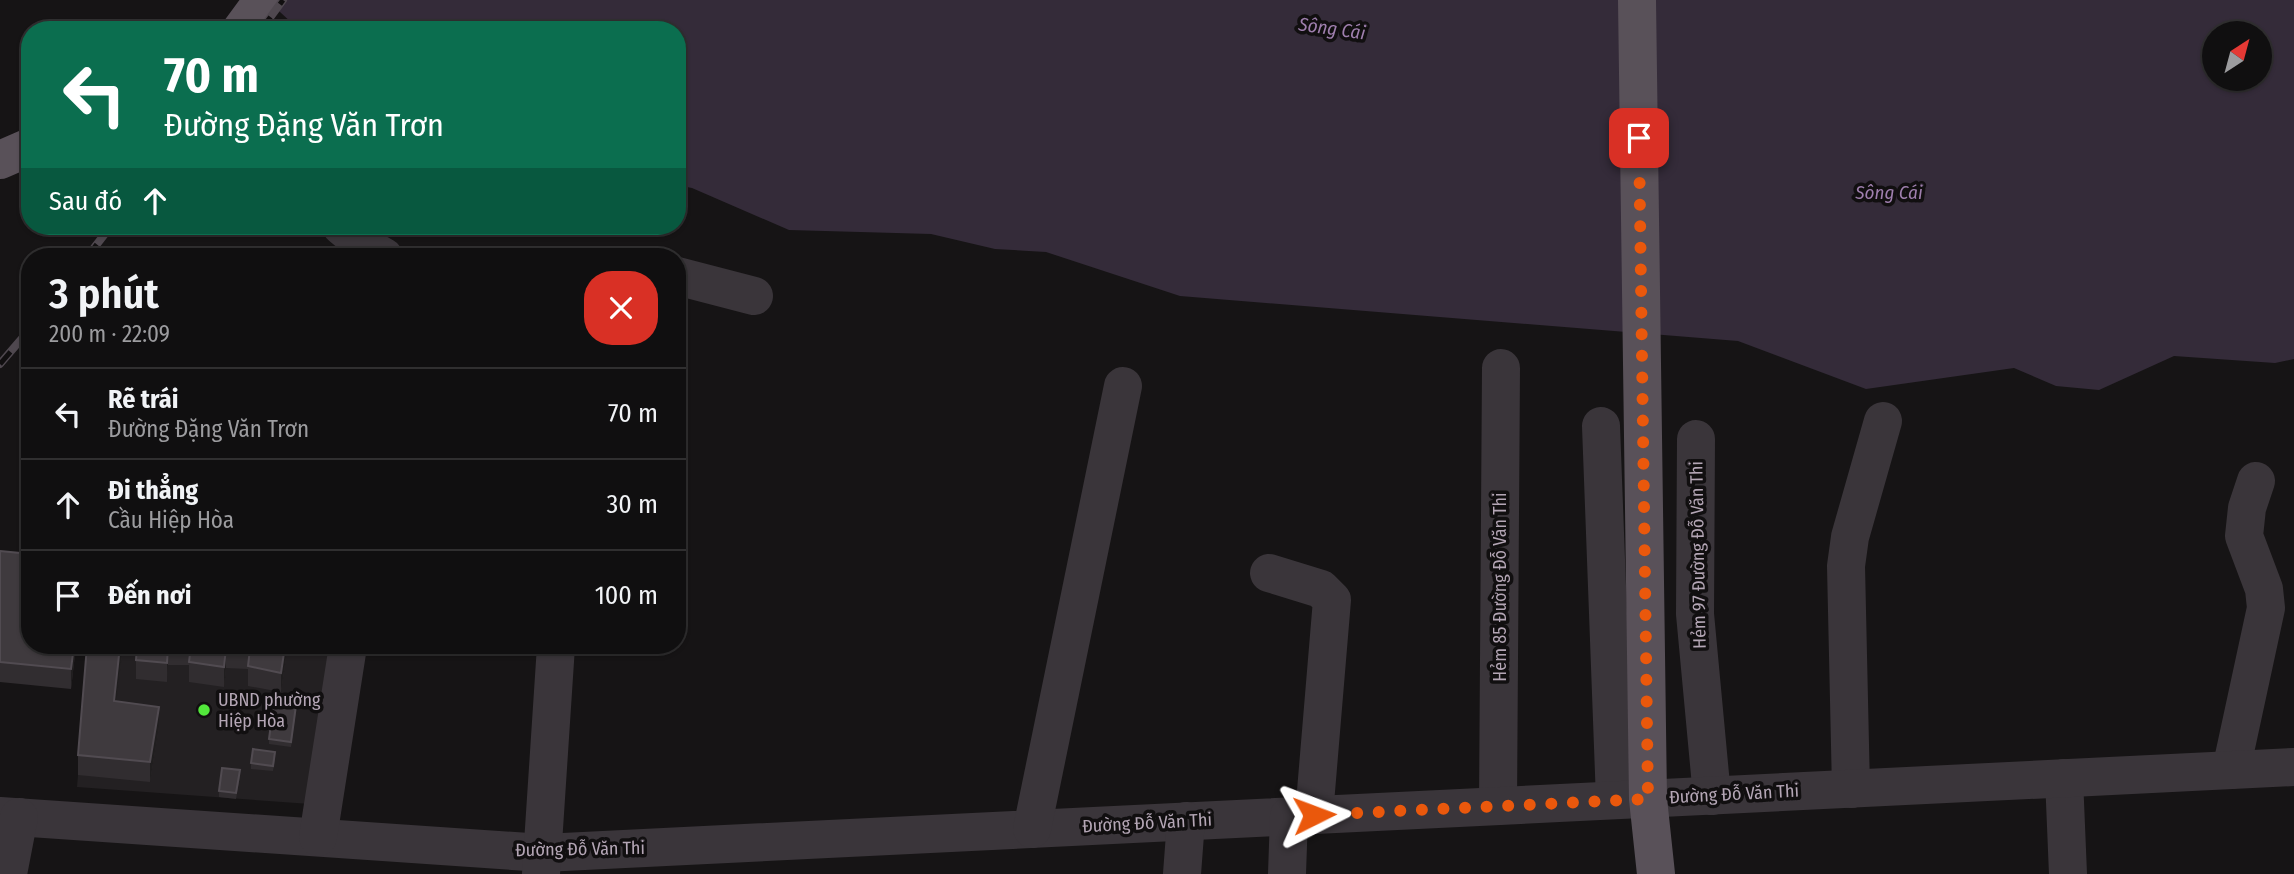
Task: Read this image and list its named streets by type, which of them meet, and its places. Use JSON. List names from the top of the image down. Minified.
{"streets":{"street":["Hẻm 97 Đường Đỗ Văn Thi","Hẻm 85 Đường Đỗ Văn Thi","Đường Đỗ Văn Thi"]},"crossings":[["Hẻm 97 Đường Đỗ Văn Thi","Đường Đỗ Văn Thi"],["Hẻm 85 Đường Đỗ Văn Thi","Đường Đỗ Văn Thi"]],"water":["Sông Cái"],"places":["UBND phường Hiệp Hòa"],"north":"top right","page":{"turn":["70 m","Đường Đặng Văn Trơn"],"then":"Sau đó","heading":["3 phút","200 m · 22:09"],"list":[{"name":"Rẽ trái","note":"Đường Đặng Văn Trơn","value":"70 m"},{"name":"Đi thẳng","note":"Cầu Hiệp Hòa","value":"30 m"},{"name":"Đến nơi","value":"100 m"}]}}
